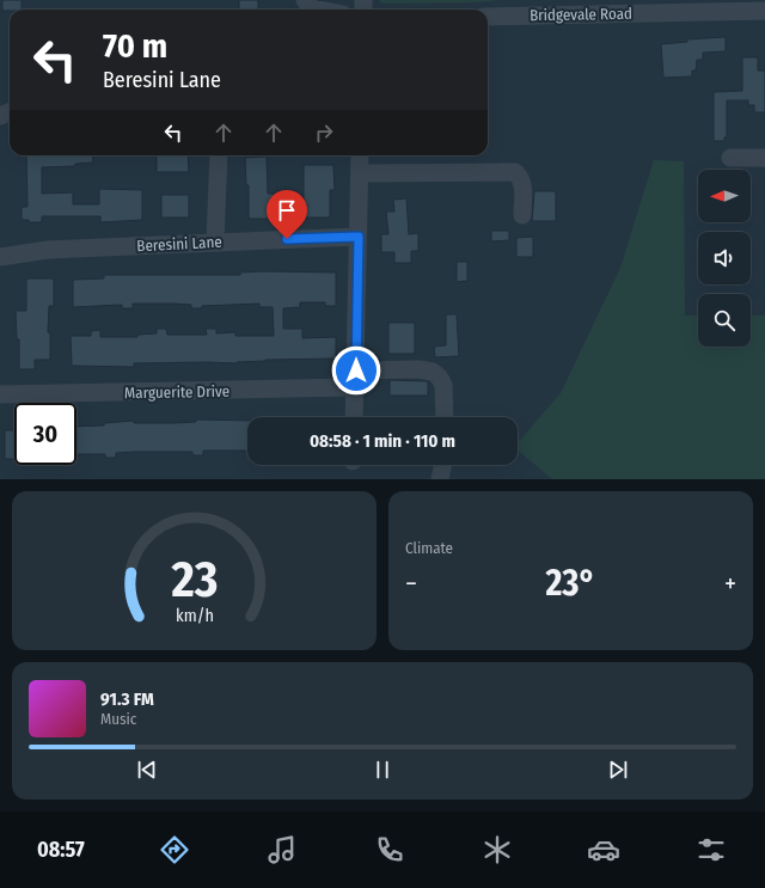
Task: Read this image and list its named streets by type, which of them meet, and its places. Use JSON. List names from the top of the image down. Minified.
{"streets":{"street":["Bridgevale Road","Beresini Lane","Marguerite Drive"]},"north":"left","page":{"turn":["70 m","Beresini Lane"],"limit":"30","trip":"08:58 · 1 min · 110 m","tile":"Climate","heat":["−","23°","+"],"song":["91.3 FM","Music"],"tabs":"08:57","gauge":["23","km/h"]}}
